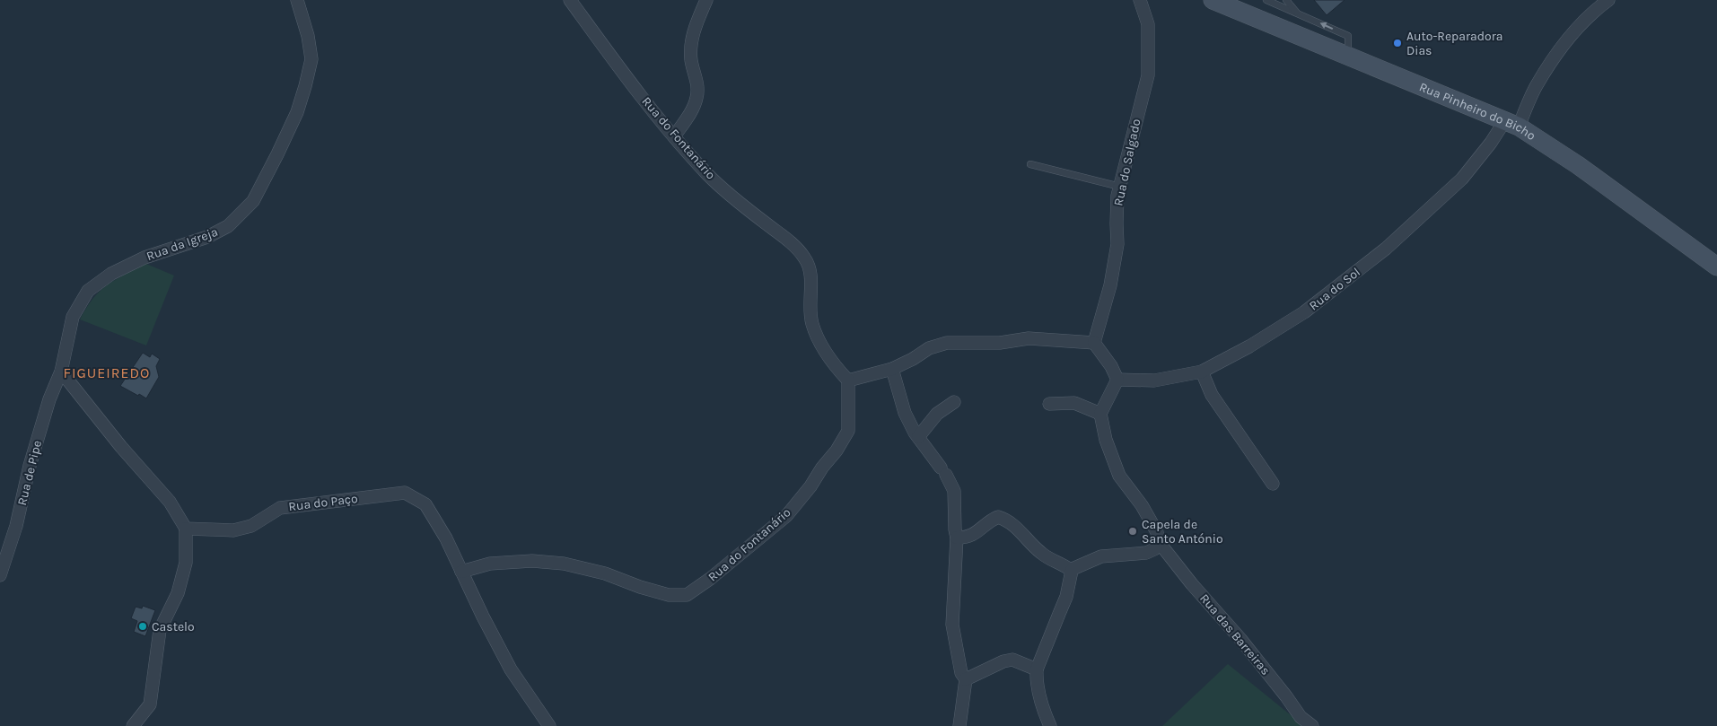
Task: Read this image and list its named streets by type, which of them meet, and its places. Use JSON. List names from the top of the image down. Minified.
{"streets":{"main road":["Rua Pinheiro do Bicho"],"street":["Rua do Fontanário","Rua do Salgado","Rua da Igreja","Rua do Sol","Rua de Pipe","Rua do Paço","Rua das Barreiras"]},"crossings":[["Rua Pinheiro do Bicho","Rua do Sol"],["Rua do Fontanário","Rua do Paço"],["Rua da Igreja","Rua de Pipe"]],"districts":["FIGUEIREDO"],"places":["Auto-Reparadora Dias","Capela de Santo António","Castelo"]}
